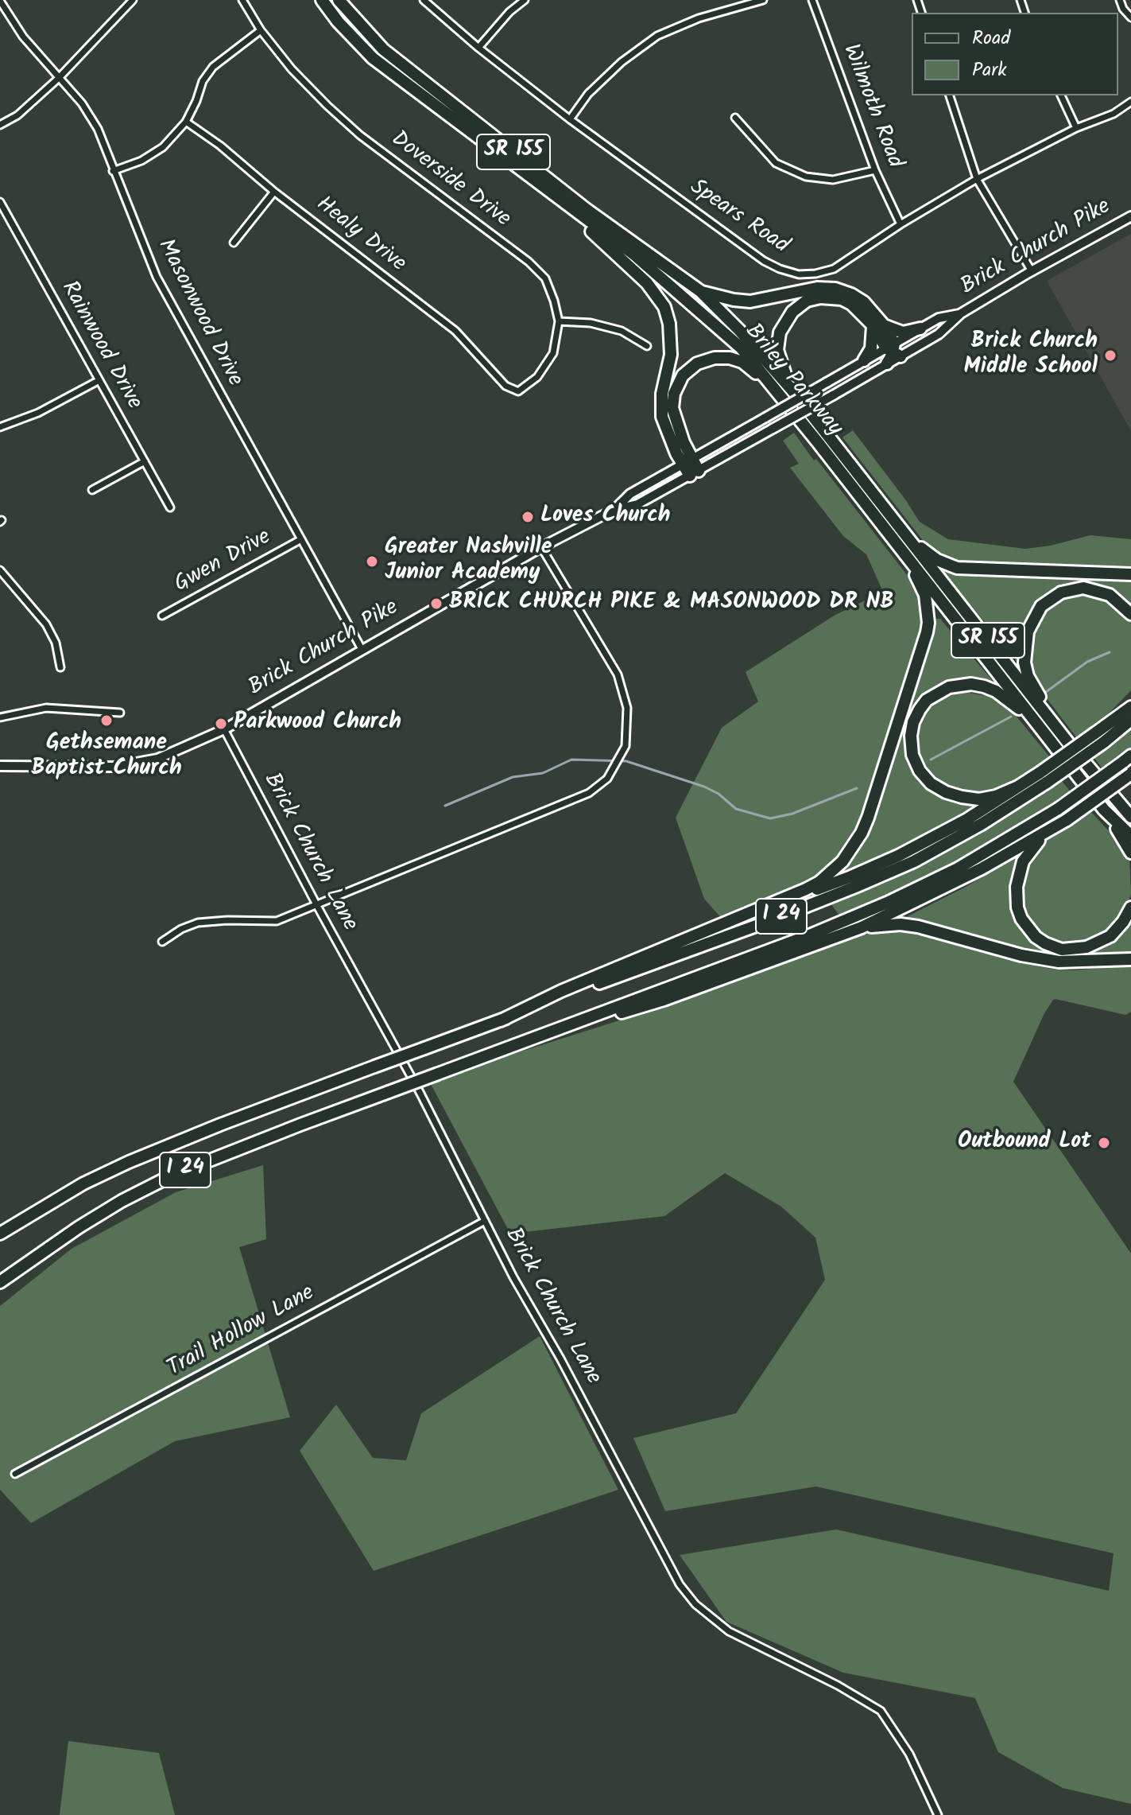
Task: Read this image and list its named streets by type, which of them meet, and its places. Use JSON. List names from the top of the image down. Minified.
{"streets":{"highway":["SR 155","Briley Parkway","I 24"],"main road":["Brick Church Pike"],"street":["Wilmoth Road","Doverside Drive","Spears Road","Healy Drive","Masonwood Drive","Rainwood Drive","Gwen Drive","Brick Church Lane","Trail Hollow Lane"]},"crossings":[["Wilmoth Road","Spears Road"],["Doverside Drive","Healy Drive"],["Brick Church Pike","Masonwood Drive"],["Brick Church Pike","Brick Church Lane"],["Masonwood Drive","Gwen Drive"],["Brick Church Lane","Trail Hollow Lane"]],"places":["Brick Church Middle School","Loves Church","Greater Nashville Junior Academy","BRICK CHURCH PIKE & MASONWOOD DR NB","Gethsemane Baptist Church","Parkwood Church","Outbound Lot"],"legend":["Road","Park"]}
